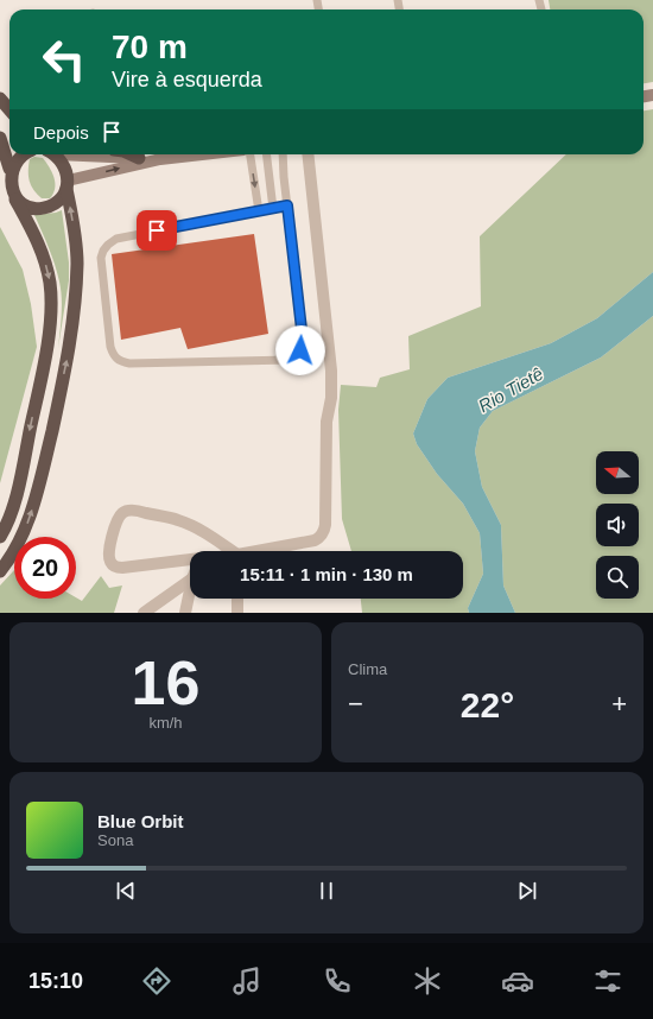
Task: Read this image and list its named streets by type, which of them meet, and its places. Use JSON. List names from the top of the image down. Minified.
{"water":["Rio Tietê"],"north":"left","page":{"turn":["70 m","Vire à esquerda"],"then":"Depois","limit":"20","trip":"15:11 · 1 min · 130 m","tile":[["16","km/h"],"Clima"],"heat":["−","22°","+"],"song":["Blue Orbit","Sona"],"tabs":"15:10"}}
